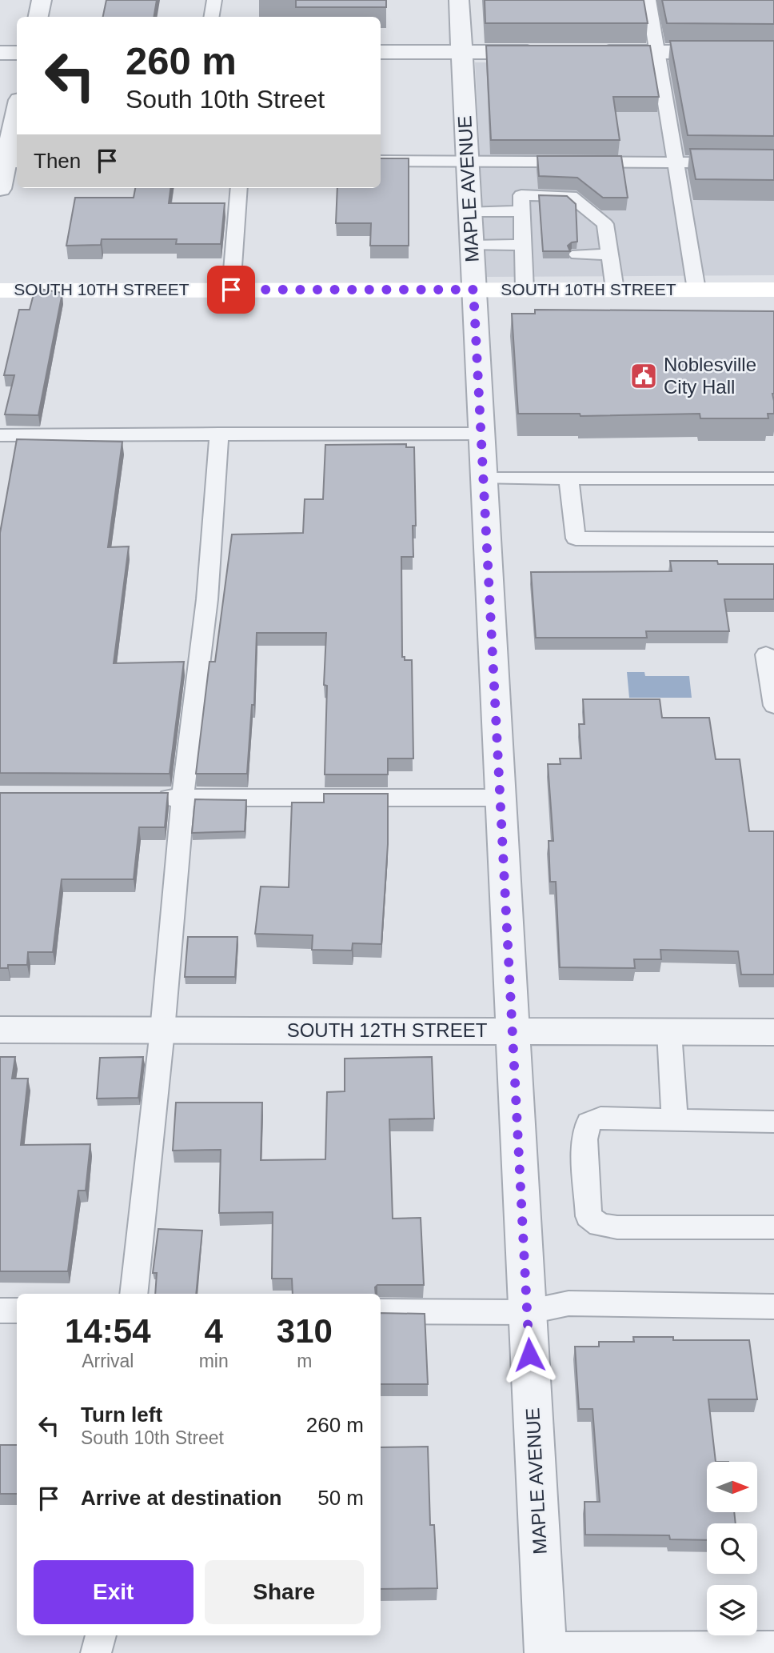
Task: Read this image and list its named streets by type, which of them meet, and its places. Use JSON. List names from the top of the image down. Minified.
{"streets":{"main road":["SOUTH 10TH STREET"],"street":["MAPLE AVENUE","SOUTH 12TH STREET"]},"crossings":[["MAPLE AVENUE","SOUTH 10TH STREET"],["MAPLE AVENUE","SOUTH 12TH STREET"]],"places":{"public building":["Noblesville City Hall"]},"north":"right","page":{"turn":["260 m","South 10th Street"],"then":"Then","eta":["14:54","Arrival","4","min","310","m"],"list":[{"name":"Turn left","note":"South 10th Street","value":"260 m"},{"name":"Arrive at destination","value":"50 m"}],"buttons":["Exit","Share"]}}
